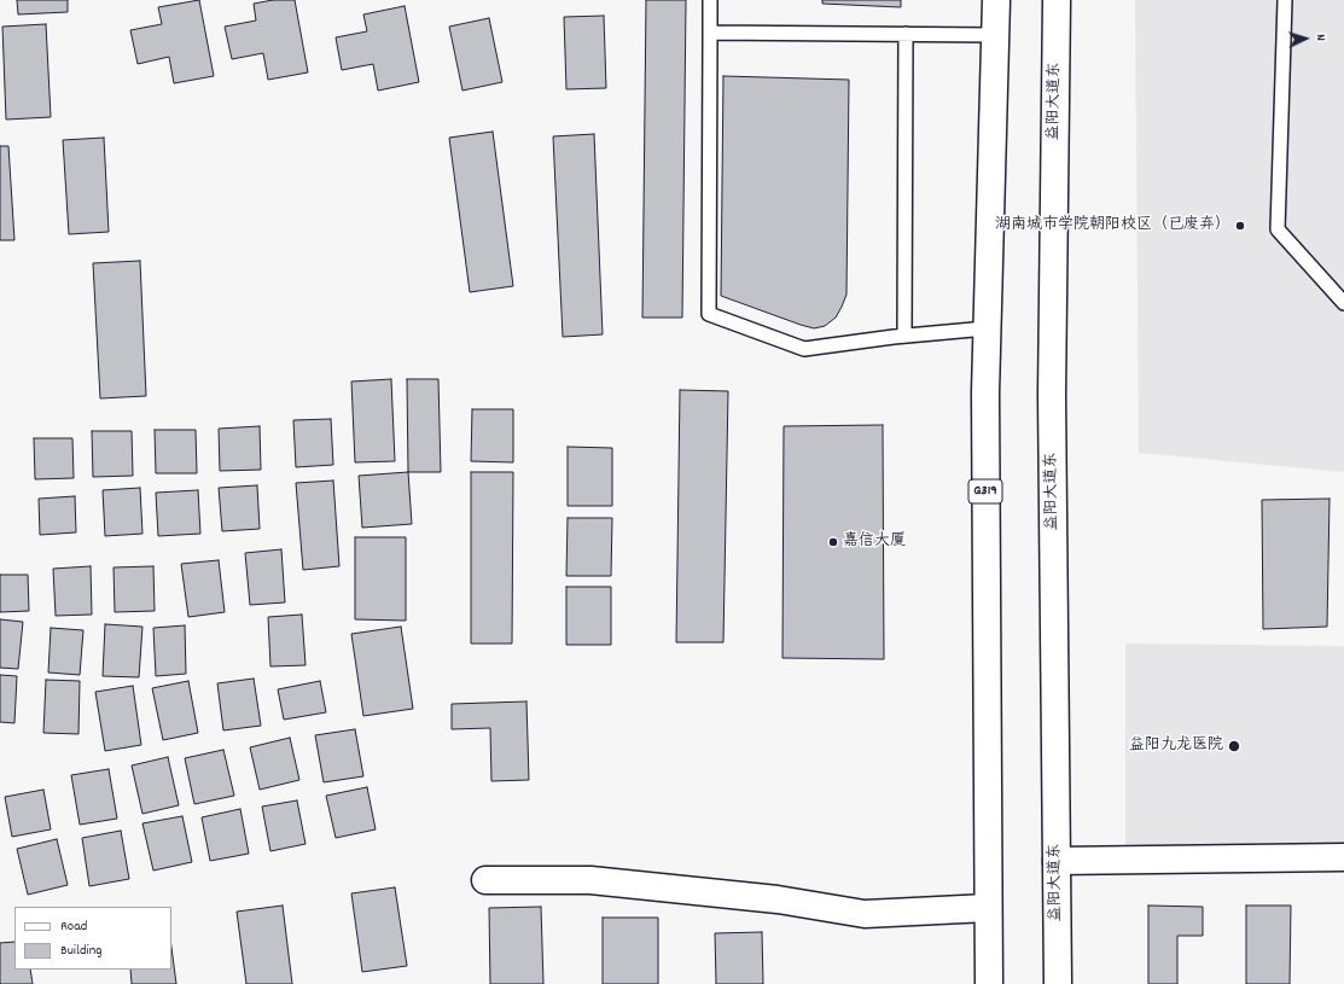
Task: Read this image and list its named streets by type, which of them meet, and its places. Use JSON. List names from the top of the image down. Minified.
{"streets":{"main road":["益阳大道东","G319"]},"places":["湖南城市学院朝阳校区（已废弃）","嘉信大厦","益阳九龙医院"],"legend":["Road","Building"],"north":"right"}
